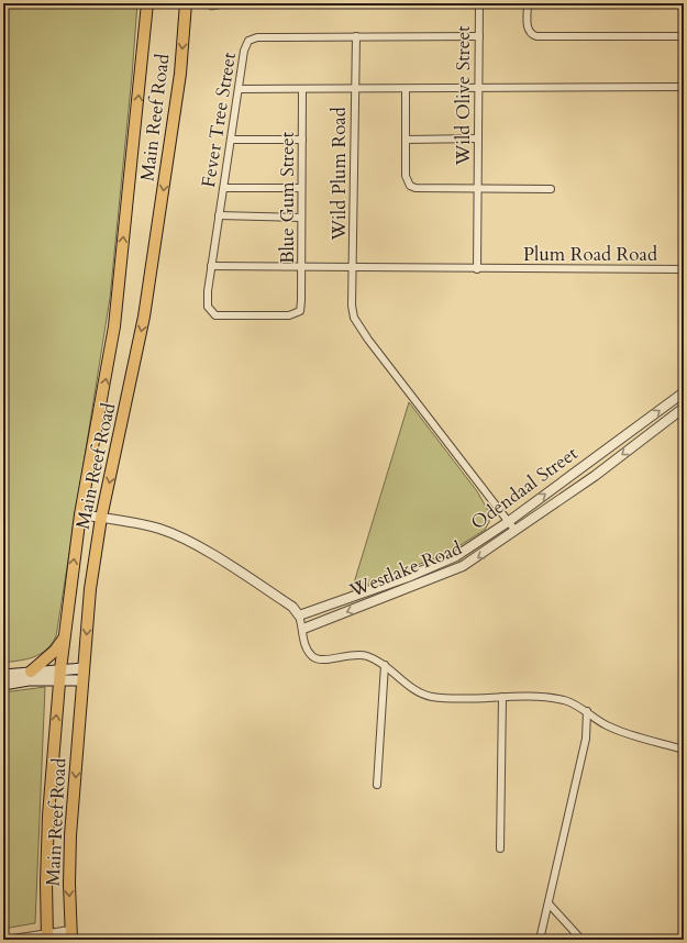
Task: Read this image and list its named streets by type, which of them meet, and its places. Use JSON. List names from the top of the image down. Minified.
{"streets":{"main road":["Main Reef Road"],"street":["Wild Olive Street","Fever Tree Street","Wild Plum Road","Blue Gum Street","Plum Road Road","Odendaal Street","Westlake Road"]},"crossings":[["Wild Olive Street","Fever Tree Street"],["Wild Olive Street","Wild Plum Road"],["Wild Olive Street","Plum Road Road"],["Fever Tree Street","Blue Gum Street"],["Fever Tree Street","Plum Road Road"],["Wild Plum Road","Plum Road Road"],["Wild Plum Road","Odendaal Street"],["Wild Plum Road","Westlake Road"],["Blue Gum Street","Plum Road Road"],["Odendaal Street","Westlake Road"]],"one_way":["Westlake Road"]}
